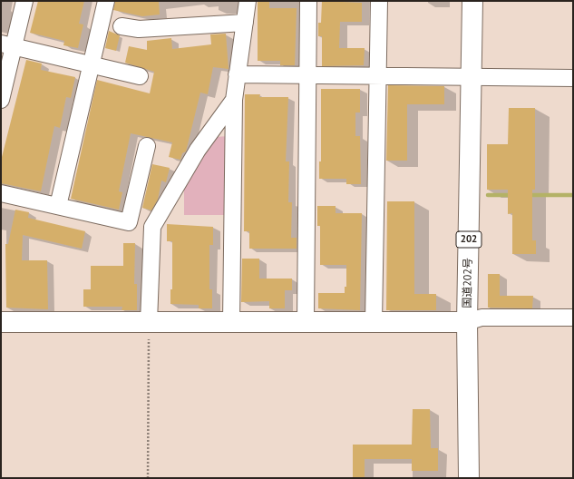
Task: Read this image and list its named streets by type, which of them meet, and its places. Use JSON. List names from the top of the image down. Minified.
{"streets":{"main road":["202","国道202号"]}}
